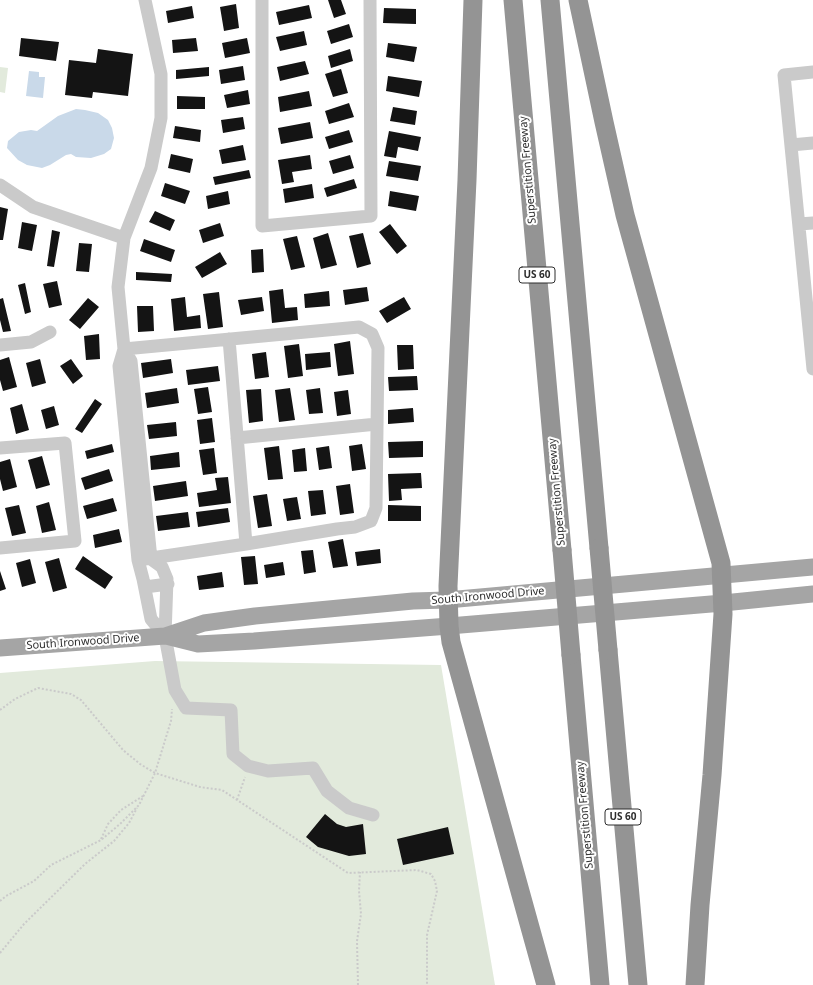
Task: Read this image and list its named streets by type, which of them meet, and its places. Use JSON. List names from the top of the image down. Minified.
{"streets":{"highway":["Superstition Freeway","US 60"],"main road":["South Ironwood Drive"]}}
